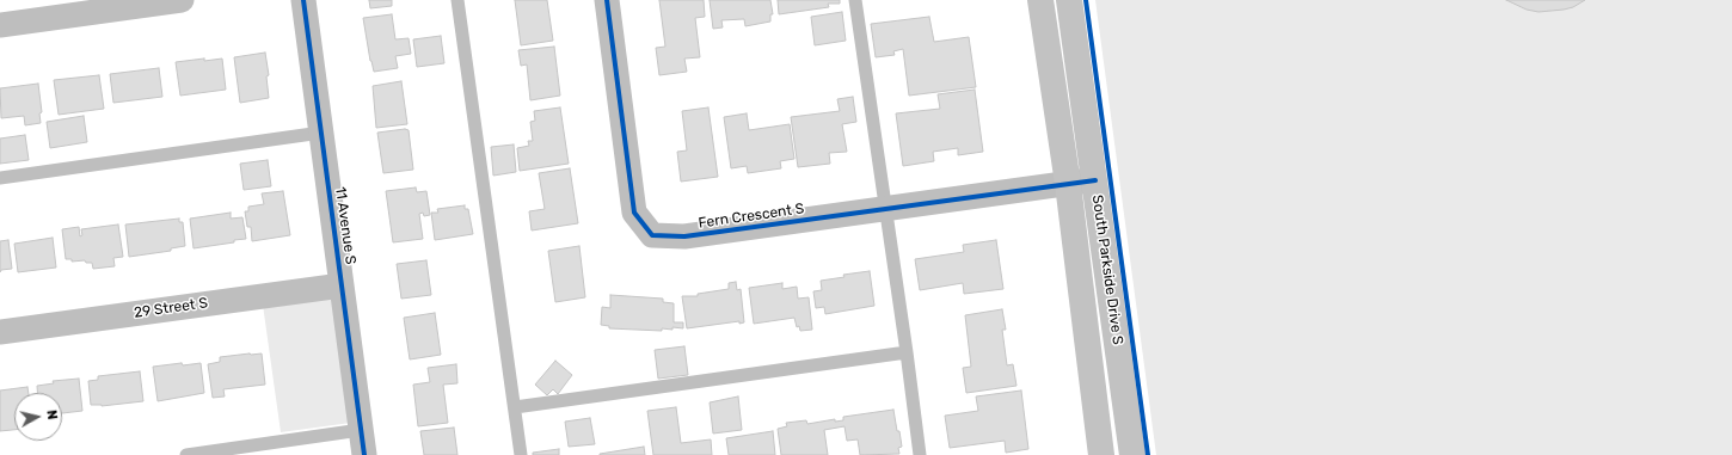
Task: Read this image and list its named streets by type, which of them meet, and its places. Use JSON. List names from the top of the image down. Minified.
{"streets":{"main road":["South Parkside Drive S"],"street":["Fern Crescent S","11 Avenue S","29 Street S"]},"crossings":[["Fern Crescent S","South Parkside Drive S"],["11 Avenue S","29 Street S"]],"north":"right"}
